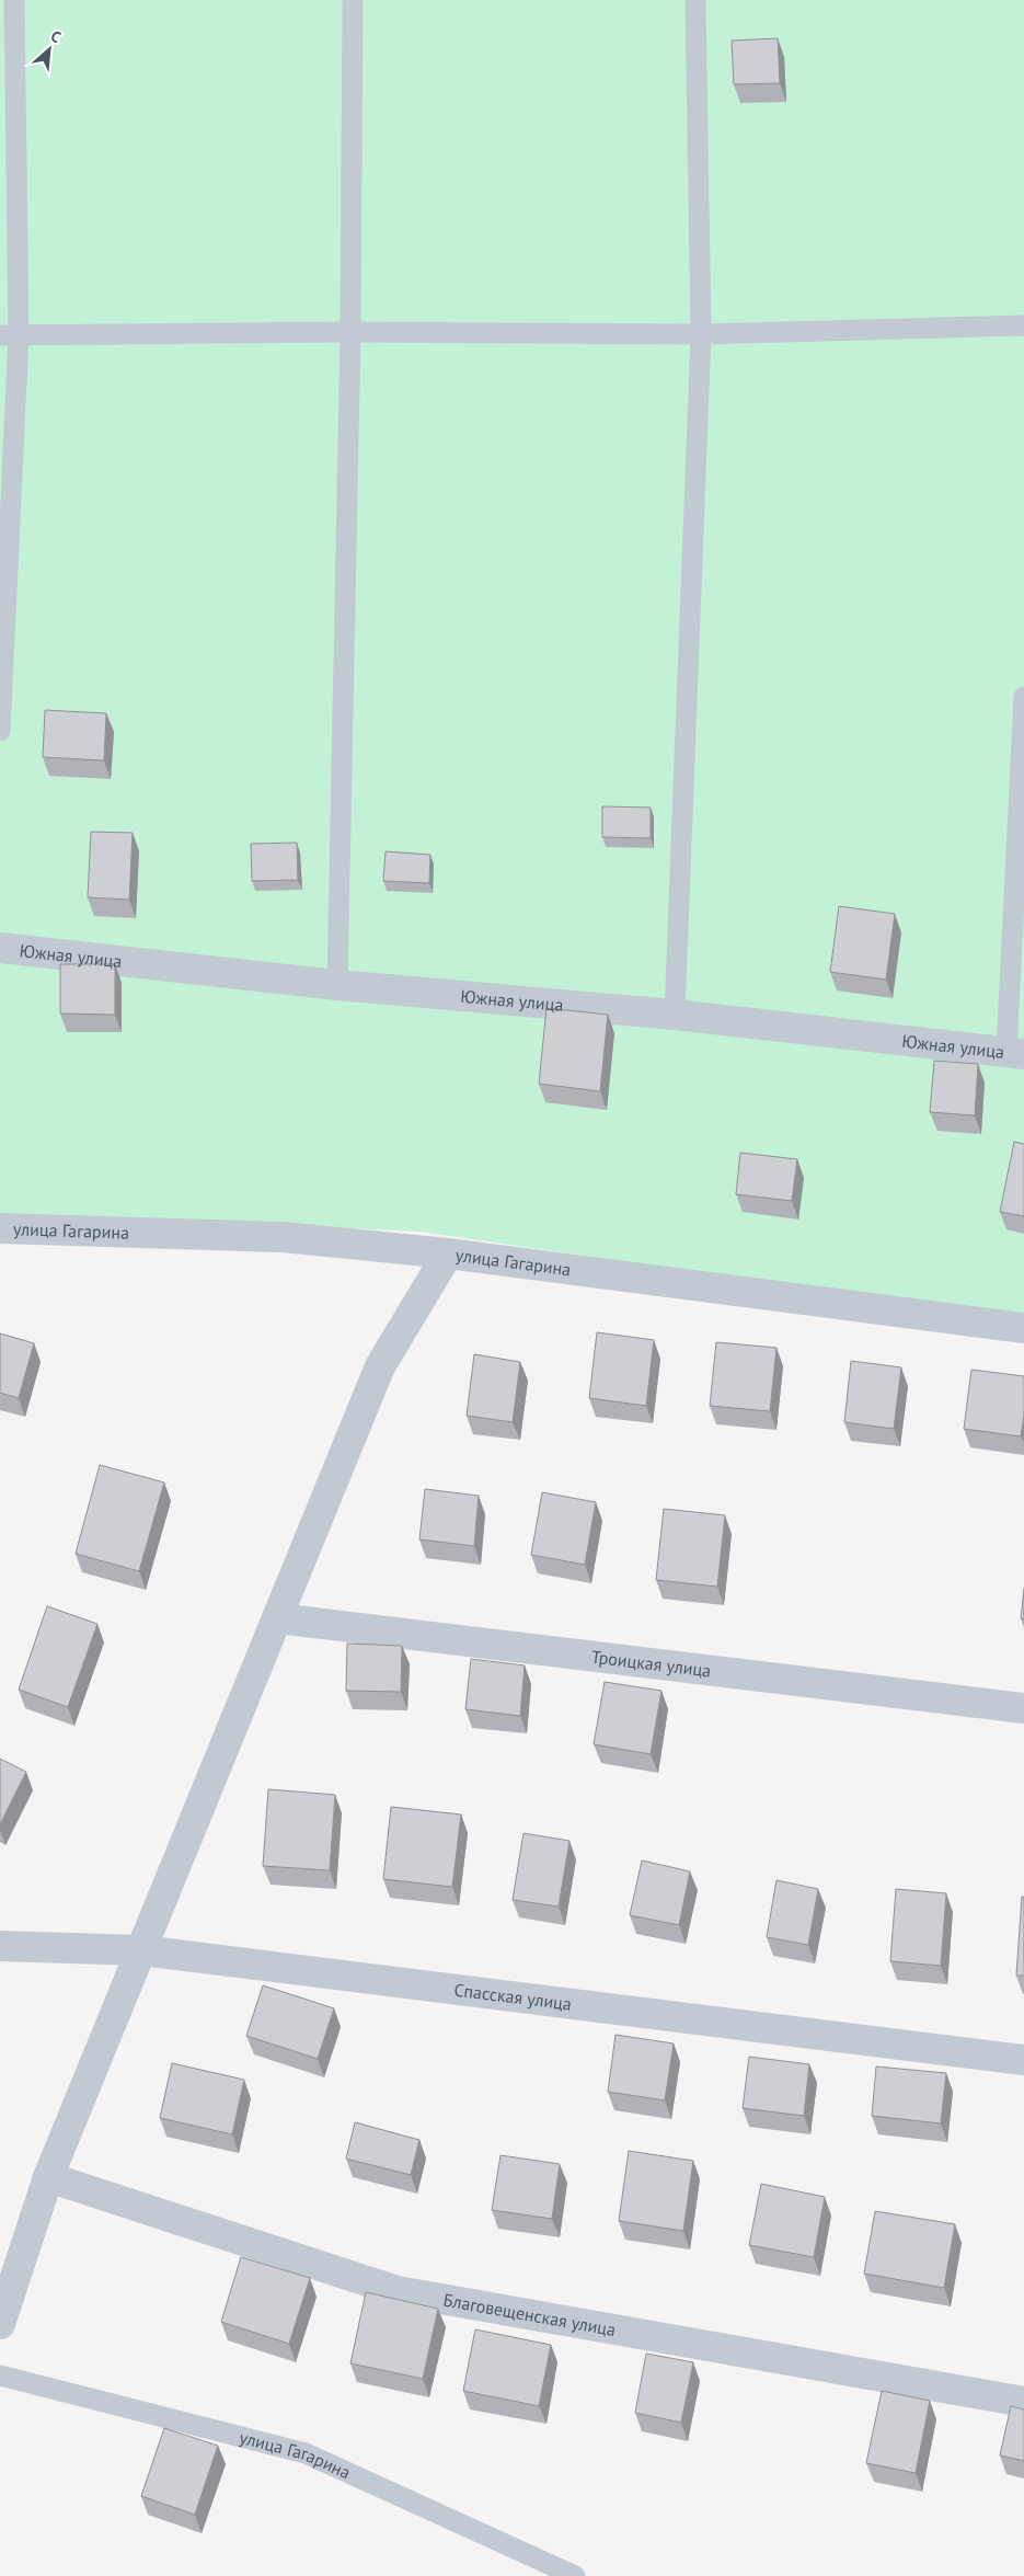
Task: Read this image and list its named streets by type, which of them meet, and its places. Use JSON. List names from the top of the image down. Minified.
{"streets":{"street":["Южная улица","улица Гагарина","Троицкая улица","Спасская улица","Благовещенская улица"]},"north":"top right"}
